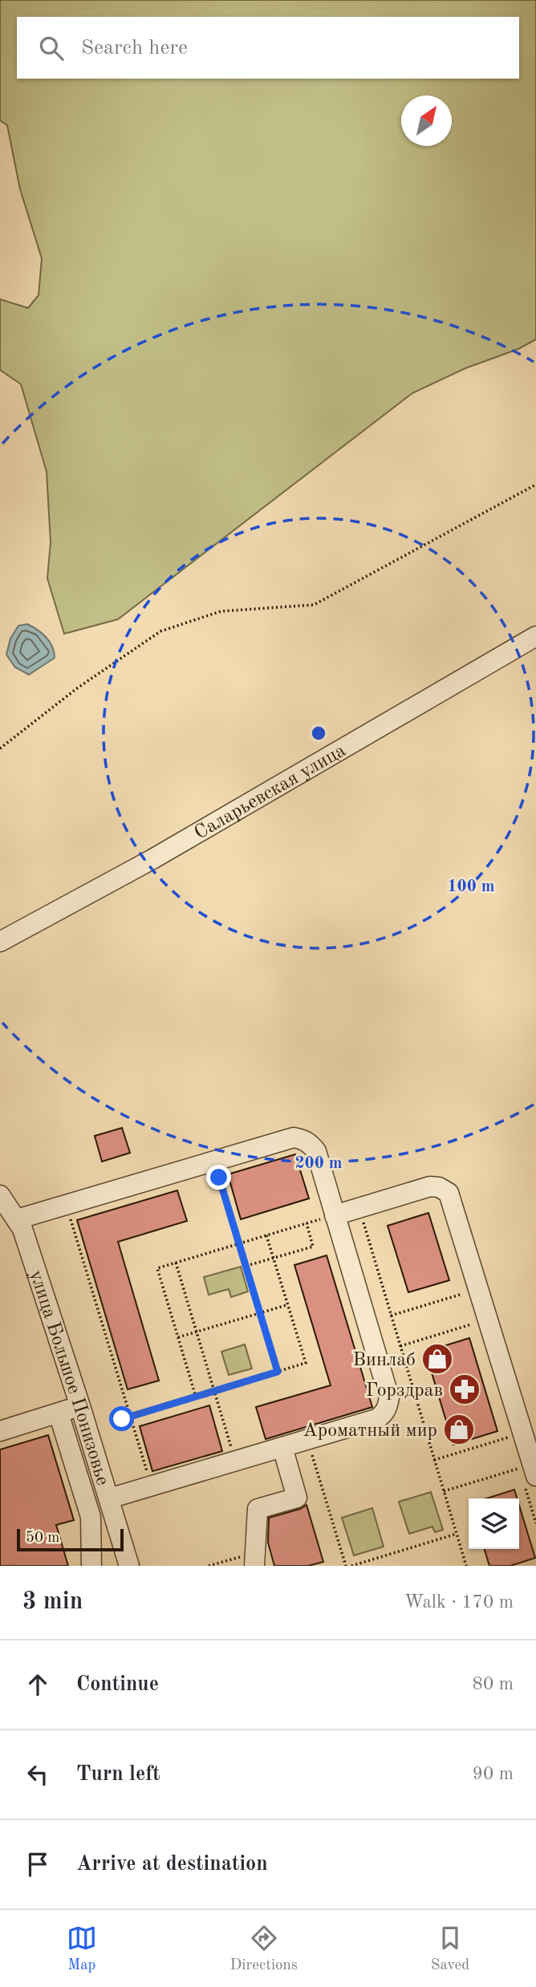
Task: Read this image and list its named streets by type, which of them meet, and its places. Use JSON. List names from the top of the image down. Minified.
{"streets":{"street":["Саларьевская улица","улица Большое Понизовье"]},"places":{"shop":["Винлаб","Ароматный мир"],"pharmacy":["Горздрав"]},"scale_bar":"50 m","north":"top right","page":{"search":"Search here","scale":"50 m","heading":["3 min","Walk · 170 m"],"list":[["Continue","80 m"],["Turn left","90 m"],"Arrive at destination"],"nav":["Map","Directions","Saved"]},"rings":["100 m","200 m"]}
